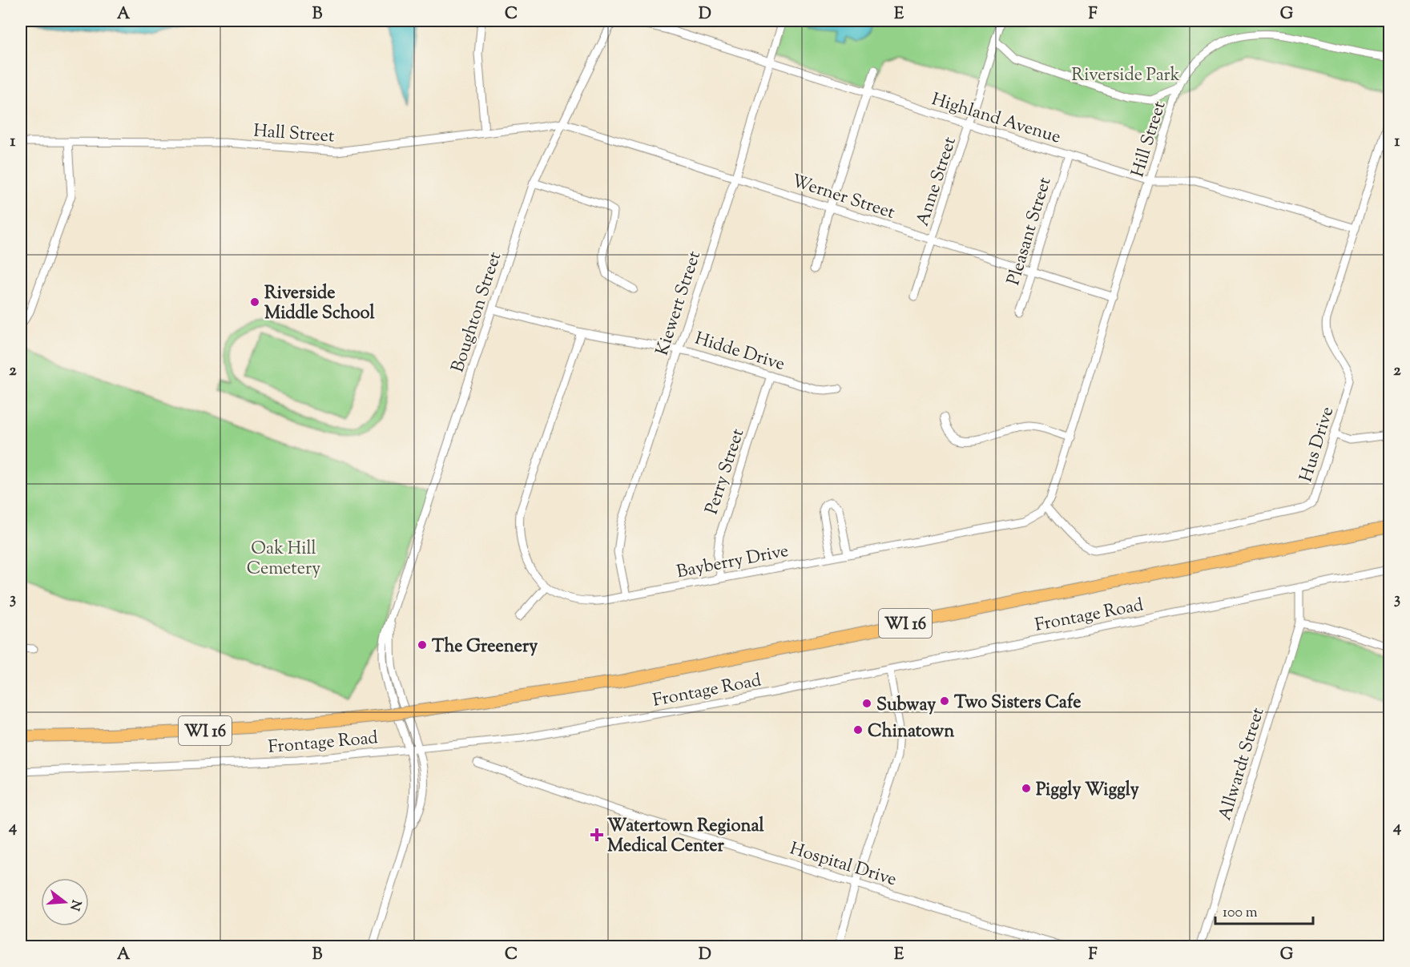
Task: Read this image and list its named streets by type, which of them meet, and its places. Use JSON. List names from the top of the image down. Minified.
{"streets":{"highway":["WI 16"],"street":["Highland Avenue","Hall Street","Hill Street","Anne Street","Werner Street","Pleasant Street","Kiewert Street","Boughton Street","Hidde Drive","Hus Drive","Perry Street","Bayberry Drive","Frontage Road","Allwardt Street","Hospital Drive"]},"crossings":[["Highland Avenue","Hill Street"],["Highland Avenue","Anne Street"],["Highland Avenue","Pleasant Street"],["Highland Avenue","Kiewert Street"],["Highland Avenue","Hus Drive"],["Hall Street","Werner Street"],["Hall Street","Boughton Street"],["Hill Street","Werner Street"],["Anne Street","Werner Street"],["Werner Street","Pleasant Street"],["Werner Street","Kiewert Street"],["Werner Street","Boughton Street"],["Kiewert Street","Hidde Drive"],["Kiewert Street","Bayberry Drive"],["Boughton Street","Hidde Drive"],["Boughton Street","Frontage Road"],["Hidde Drive","Perry Street"],["Hidde Drive","Bayberry Drive"],["Hus Drive","Bayberry Drive"],["Perry Street","Bayberry Drive"],["Frontage Road","Allwardt Street"]],"parks":["Riverside Park","Oak Hill Cemetery"],"places":{"other":["Riverside Middle School","The Greenery","Two Sisters Cafe","Subway","Chinatown","Piggly Wiggly"],"health":["Watertown Regional Medical Center"]},"scale_bar":"100 m","north":"right","grid":{"columns":["A","B","C","D","E","F","G"],"rows":["1","2","3","4"]}}
